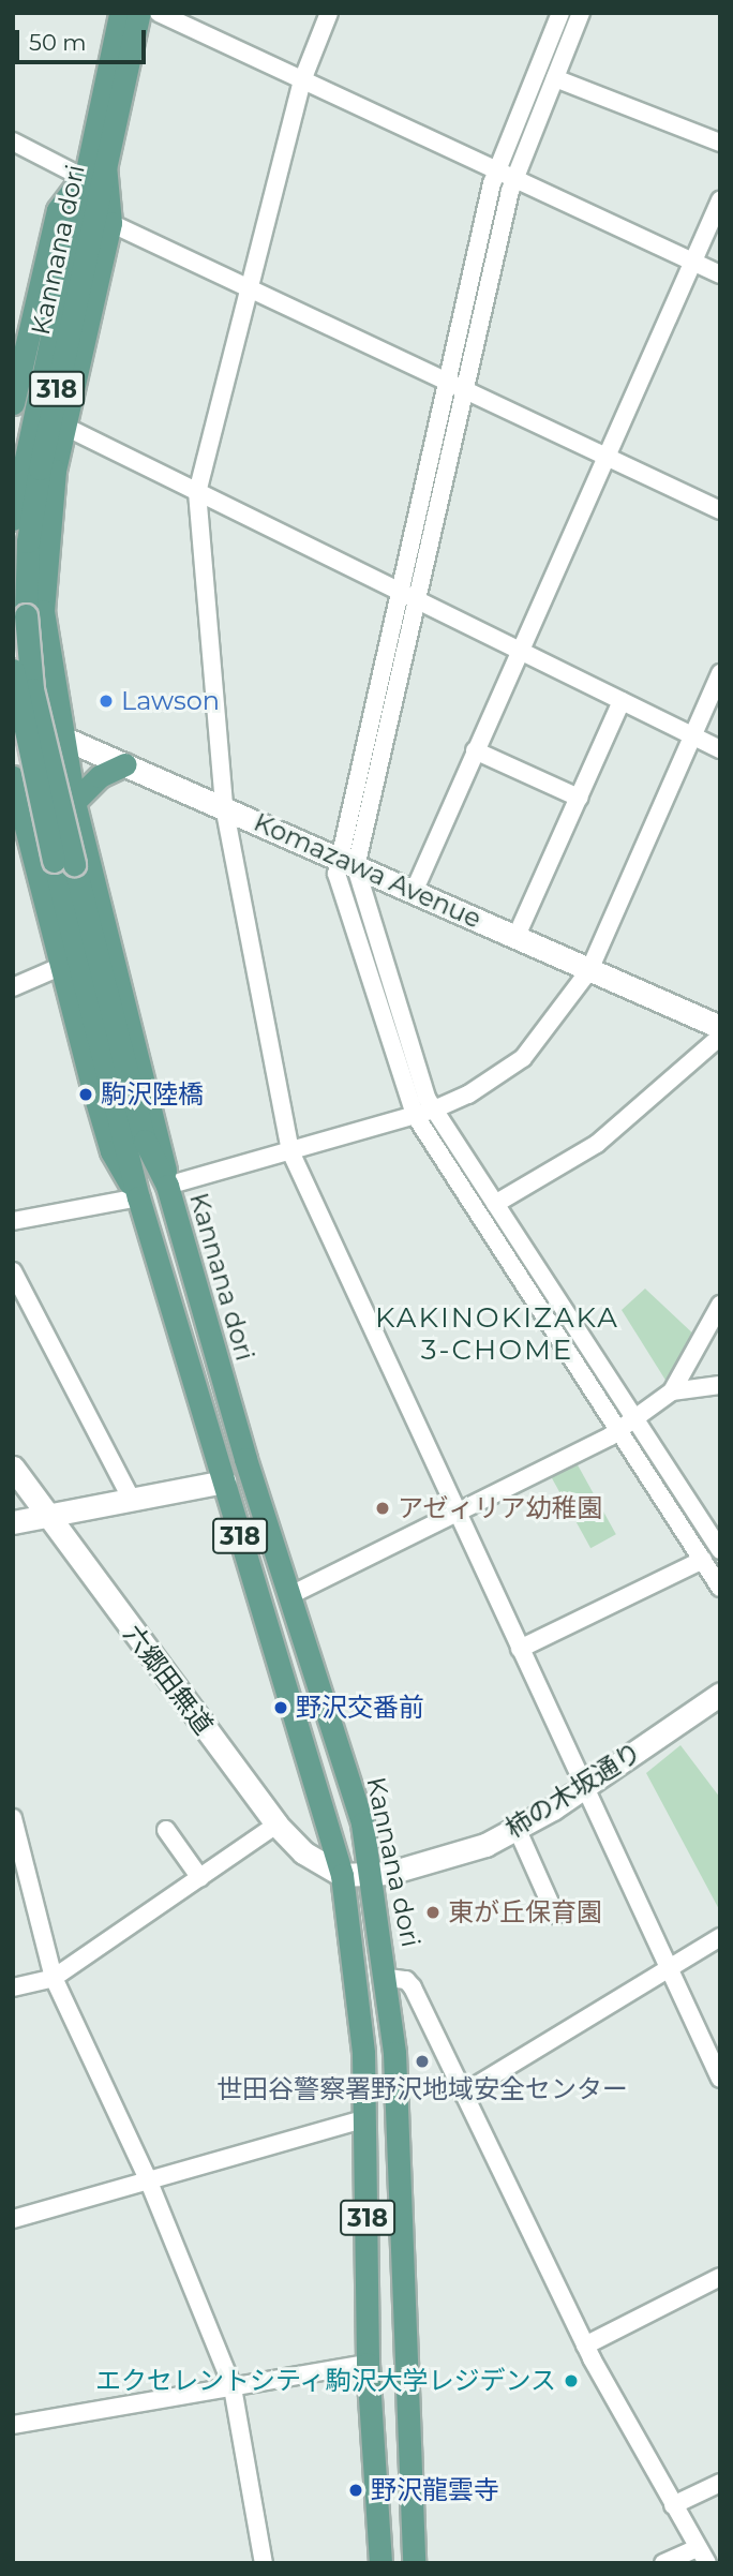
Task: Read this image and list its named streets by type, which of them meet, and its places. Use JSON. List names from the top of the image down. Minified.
{"streets":{"main road":["Kannana dori","318"],"street":["Komazawa Avenue","六郷田無道","柿の木坂通り"]},"crossings":[["Kannana dori","六郷田無道"],["Kannana dori","柿の木坂通り"],["六郷田無道","柿の木坂通り"]],"districts":["KAKINOKIZAKA 3-CHOME"],"places":["Lawson","駒沢陸橋","アゼィリア幼稚園","野沢交番前","東が丘保育園","世田谷警察署野沢地域安全センター","エクセレントシティ駒沢大学レジデンス","野沢龍雲寺"],"scale_bar":"50 m"}
